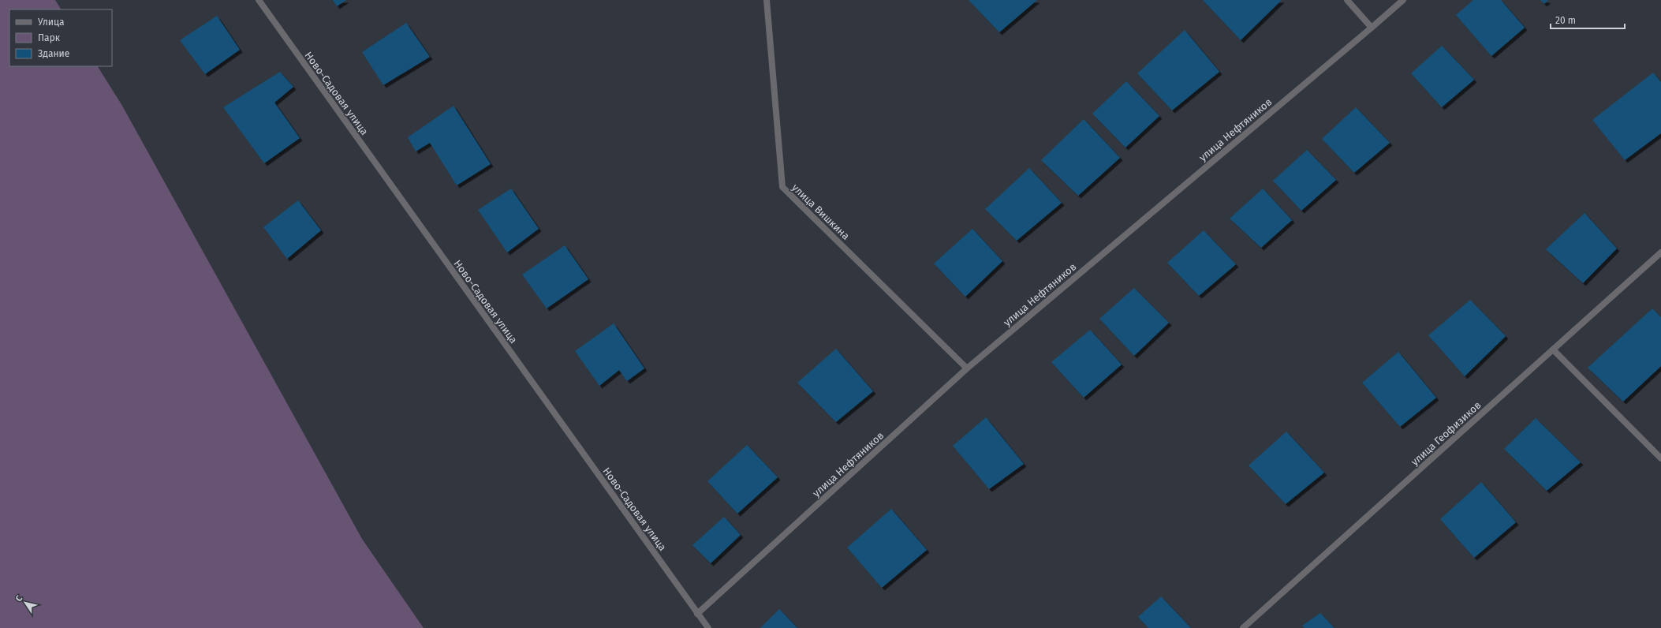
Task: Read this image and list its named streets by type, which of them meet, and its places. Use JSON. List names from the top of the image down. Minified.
{"streets":{"street":["Ново-Садовая улица","улица Нефтяников","улица Вишкина","улица Геофизиков"]},"crossings":[["Ново-Садовая улица","улица Нефтяников"],["улица Нефтяников","улица Вишкина"]],"legend":["Улица","Парк","Здание"],"scale_bar":"20 m","north":"top left"}
